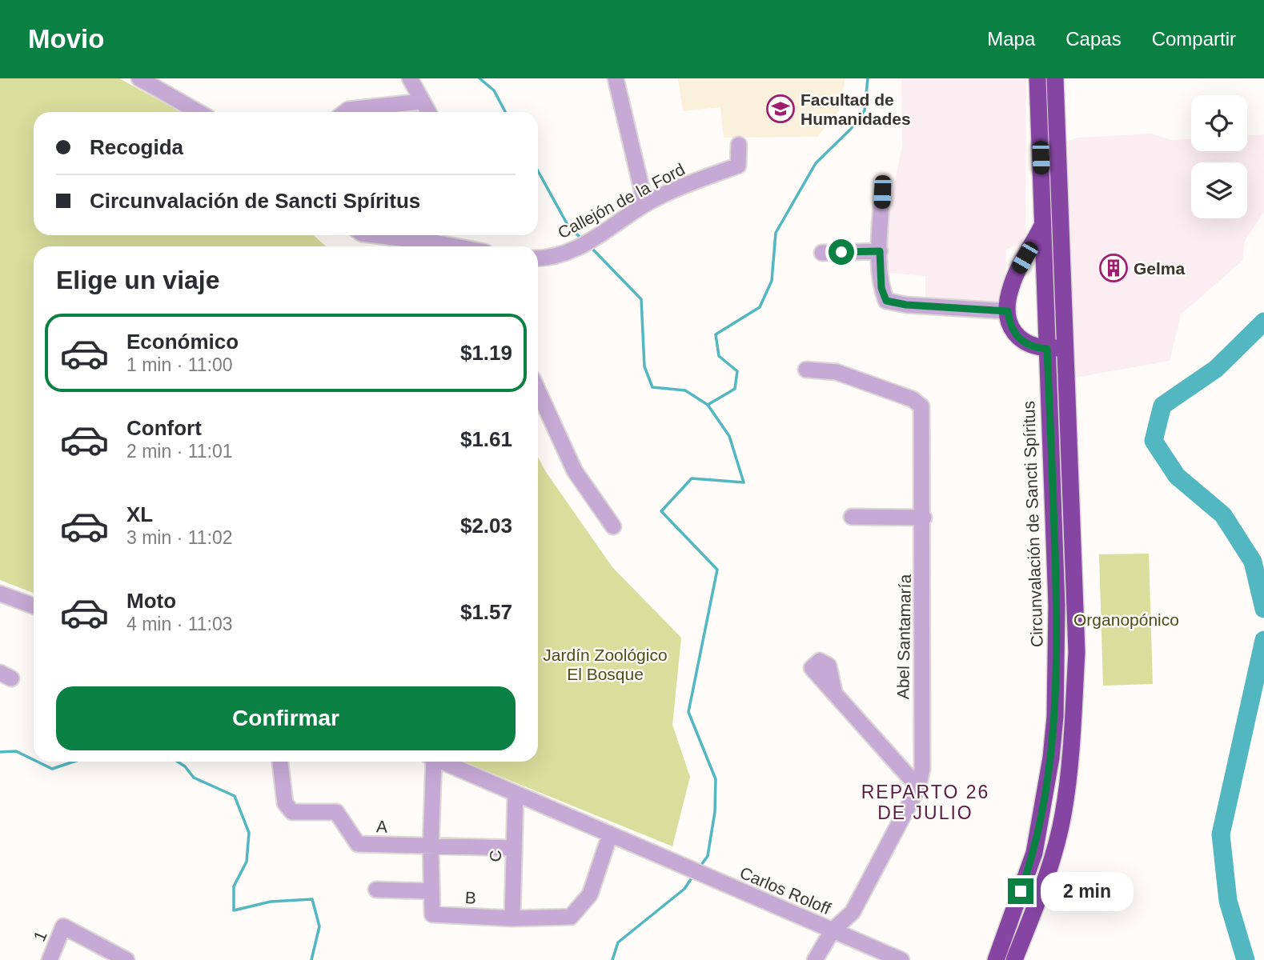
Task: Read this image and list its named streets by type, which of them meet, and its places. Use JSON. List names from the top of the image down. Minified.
{"streets":{"highway":["Circunvalación de Sancti Spíritus"],"street":["Callejón de la Ford","Abel Santamaría","A","C","Carlos Roloff","B","1"]},"crossings":[["Abel Santamaría","Carlos Roloff"],["A","C"],["A","B"],["C","Carlos Roloff"],["C","B"],["Carlos Roloff","B"]],"districts":["REPARTO 26 DE JULIO"],"parks":["Organopónico","Jardín Zoológico El Bosque"],"places":{"school or university":["Facultad de Humanidades"],"building":["Gelma"]},"page":{"header":"Movio","nav":["Mapa","Capas","Compartir"],"banner":["Recogida","Circunvalación de Sancti Spíritus"],"heading":"Elige un viaje","list":[{"name":"Económico","note":"1 min · 11:00","value":"$1.19"},{"name":"Confort","note":"2 min · 11:01","value":"$1.61"},{"name":"XL","note":"3 min · 11:02","value":"$2.03"},{"name":"Moto","note":"4 min · 11:03","value":"$1.57"}],"buttons":"Confirmar","bubble":"2 min"}}
